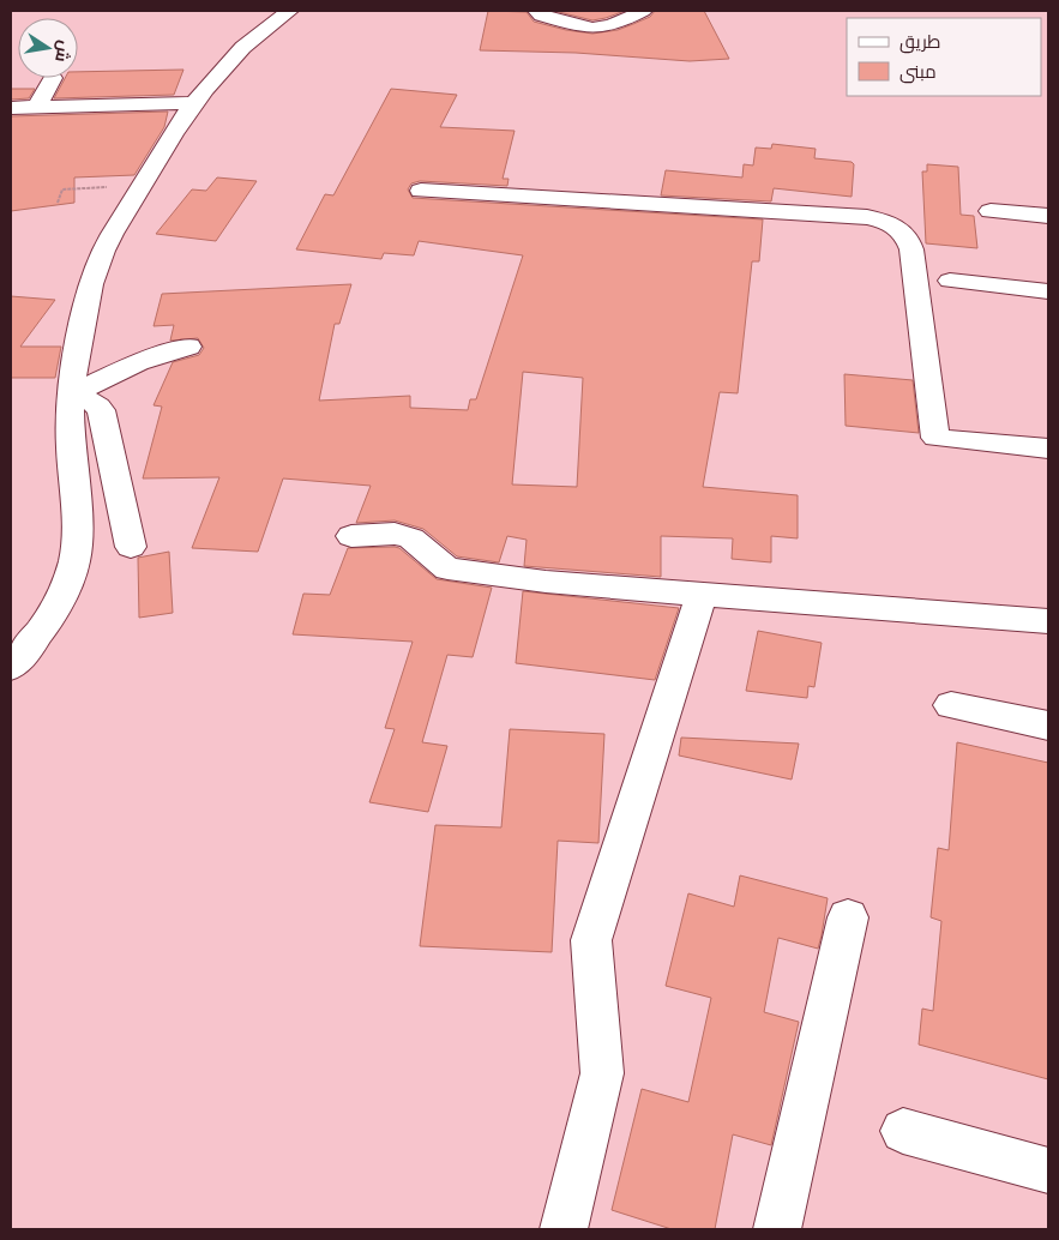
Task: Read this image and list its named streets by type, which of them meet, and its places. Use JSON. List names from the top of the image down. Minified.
{"legend":["طريق","مبنى"],"north":"right"}
